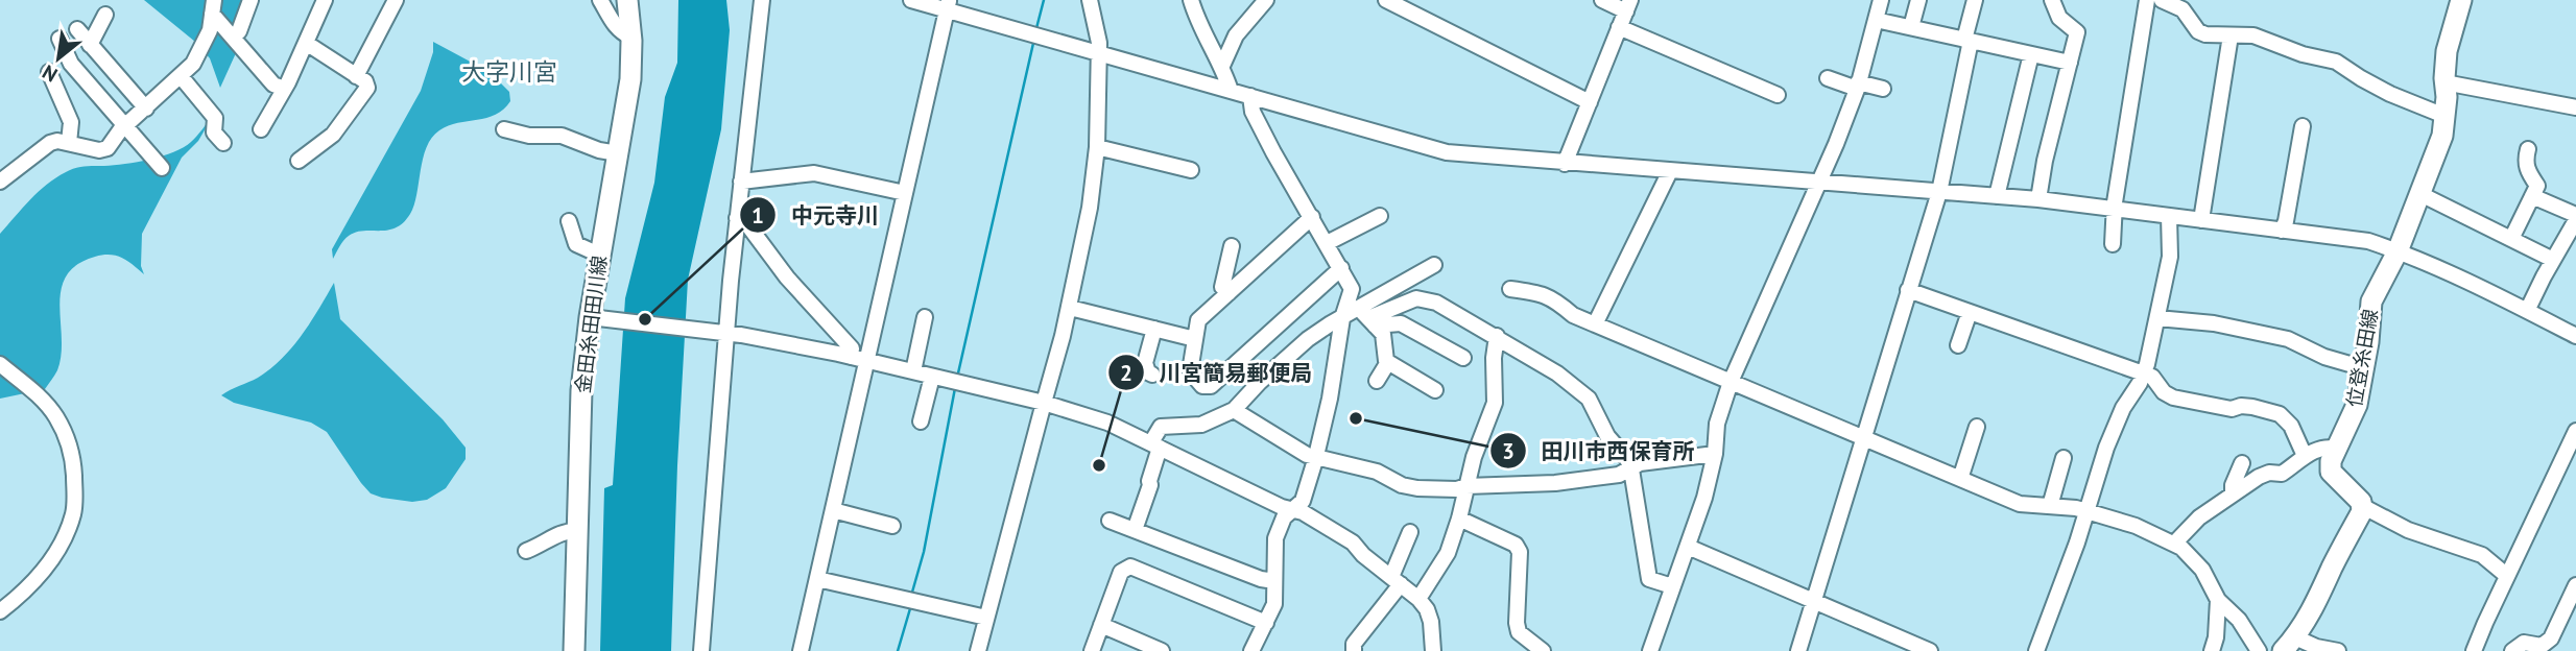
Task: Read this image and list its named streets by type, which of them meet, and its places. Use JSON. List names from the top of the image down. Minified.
{"streets":{"main road":["金田糸田田川線","位登糸田線"]},"districts":["大字川宮"],"places":["中元寺川","田川市西保育所","川宮簡易郵便局"],"north":"bottom left"}
